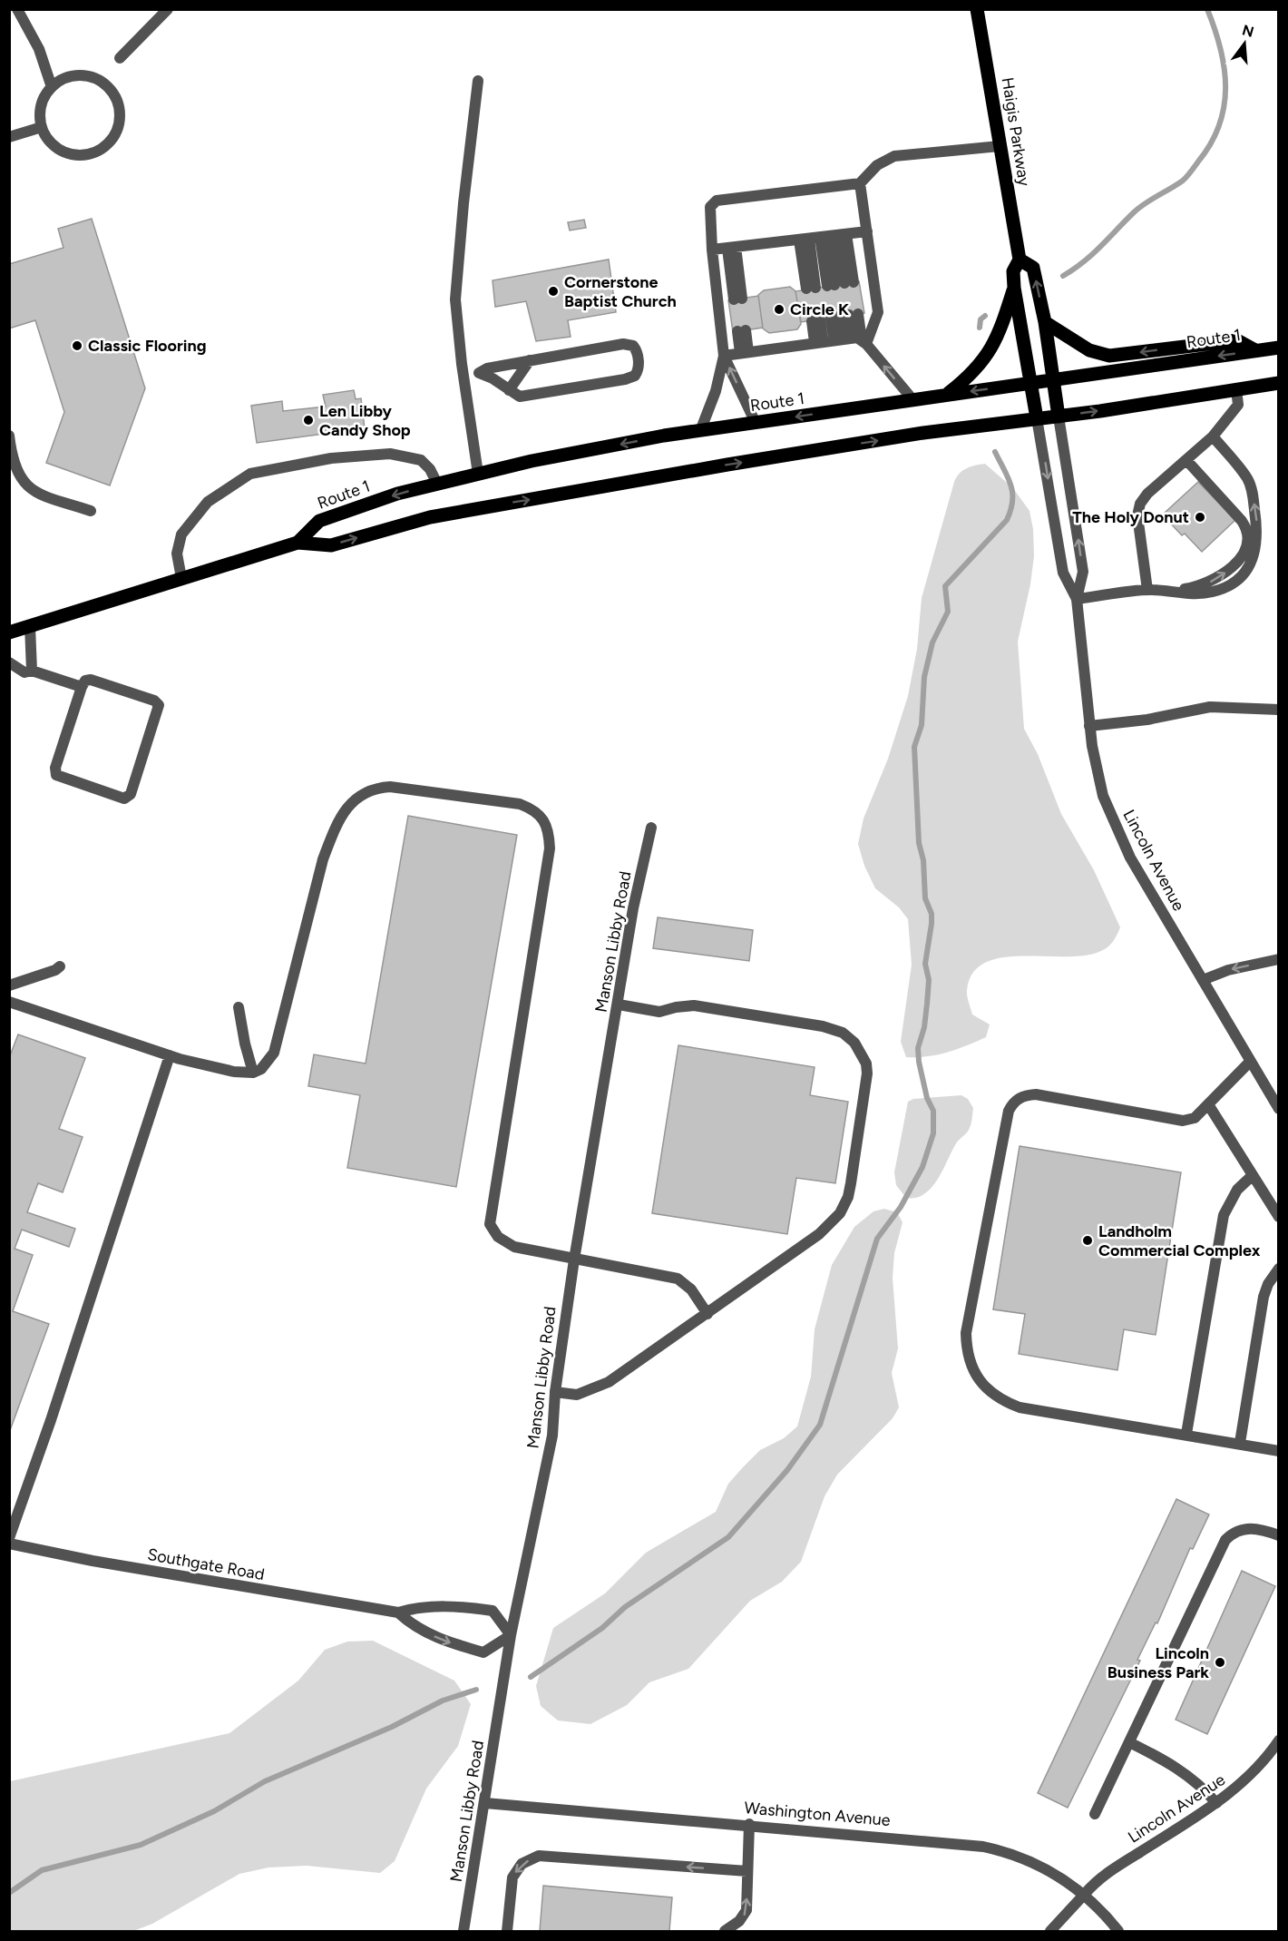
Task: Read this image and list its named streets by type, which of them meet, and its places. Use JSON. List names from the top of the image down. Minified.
{"streets":{"main road":["Haigis Parkway","Route 1"],"street":["Lincoln Avenue","Manson Libby Road","Southgate Road","Washington Avenue"]},"crossings":[["Haigis Parkway","Route 1"],["Haigis Parkway","Lincoln Avenue"],["Route 1","Lincoln Avenue"],["Lincoln Avenue","Washington Avenue"],["Manson Libby Road","Southgate Road"],["Manson Libby Road","Washington Avenue"]],"places":["Cornerstone Baptist Church","Circle K","Classic Flooring","Len Libby Candy Shop","The Holy Donut","Landholm Commercial Complex","Lincoln Business Park"],"north":"top"}
